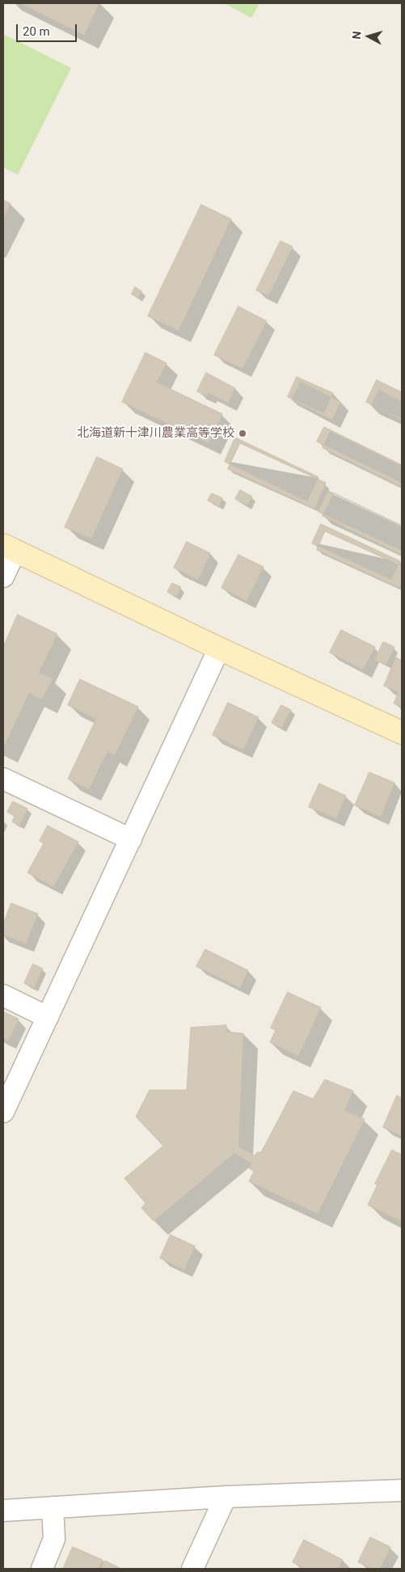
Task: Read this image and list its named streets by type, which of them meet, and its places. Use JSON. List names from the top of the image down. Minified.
{"places":["北海道新十津川農業高等学校"],"scale_bar":"20 m","north":"left"}
